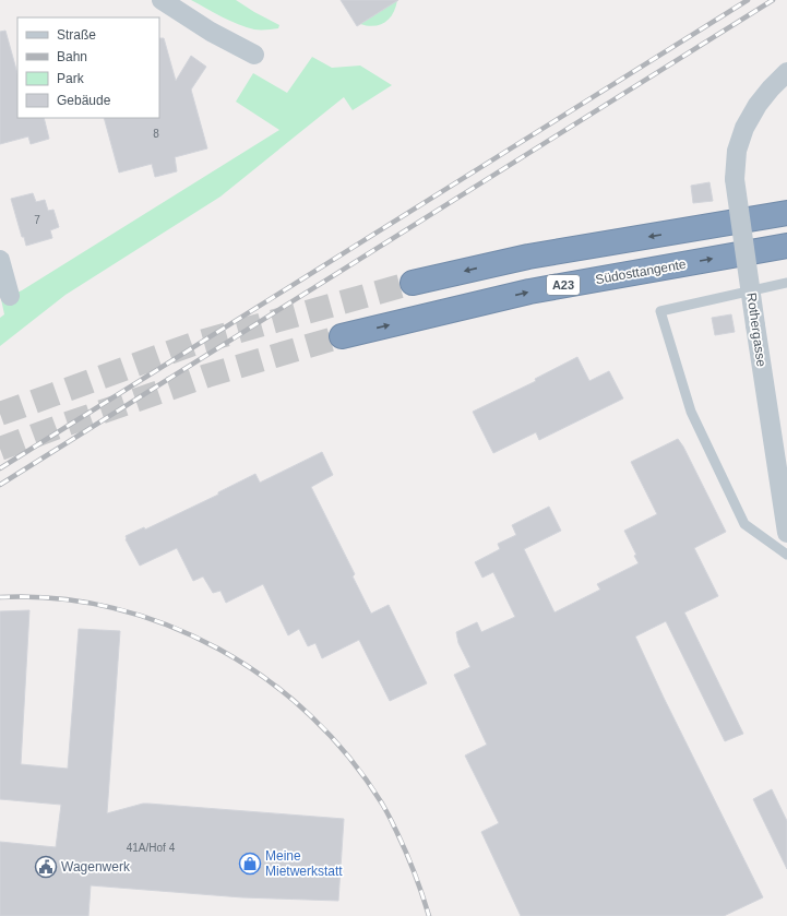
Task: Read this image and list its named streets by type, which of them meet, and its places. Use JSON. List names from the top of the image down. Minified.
{"streets":{"highway":["Südosttangente","A23"],"street":["Rothergasse"]},"places":{"shop":["Meine Mietwerkstatt"],"public building":["Wagenwerk"]},"house_numbers":["8","7","41A/Hof 4"],"legend":["Straße","Bahn","Park","Gebäude"]}
